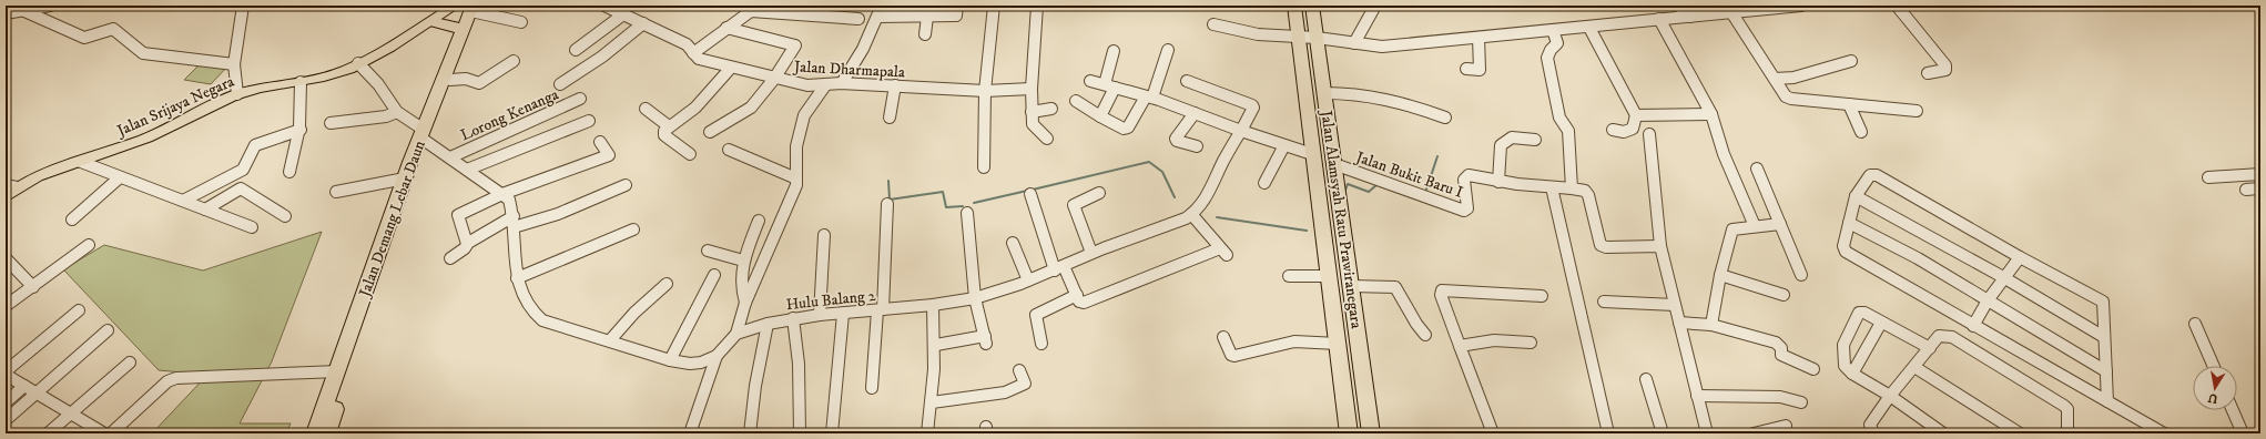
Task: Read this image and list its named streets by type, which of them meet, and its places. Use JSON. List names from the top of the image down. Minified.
{"streets":{"highway":["Jalan Demang Lebar Daun","Jalan Alamsyah Ratu Prawiranegara"],"main road":["Jalan Srijaya Negara"],"street":["Jalan Dharmapala","Lorong Kenanga","Jalan Bukit Baru I","Hulu Balang 2"]},"crossings":[["Jalan Bukit Baru I","Jalan Alamsyah Ratu Prawiranegara"]],"north":"bottom"}
